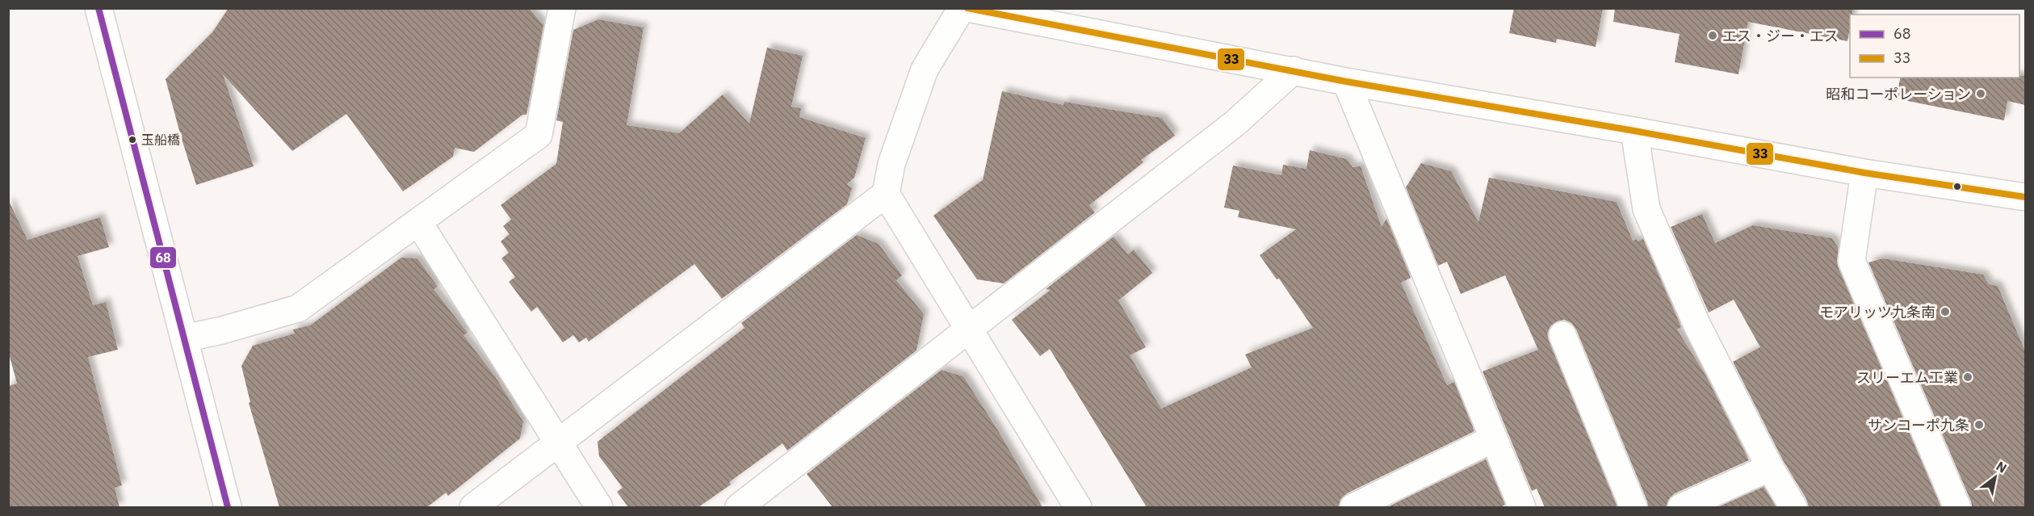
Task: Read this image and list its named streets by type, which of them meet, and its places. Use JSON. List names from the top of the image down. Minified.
{"places":["エス・ジー・エス","昭和コーポレーション","玉船橋","モアリッツ九条南","スリーエム工業","サンコーポ九条"],"lines":["transit line 68","transit line 33"],"legend":["68","33"],"north":"top right"}
